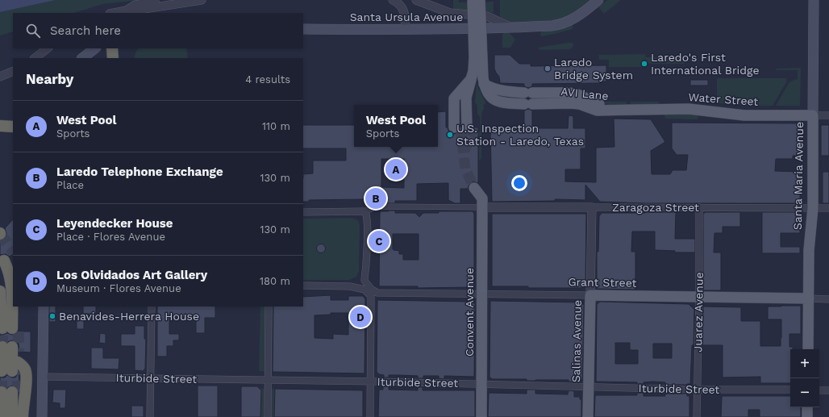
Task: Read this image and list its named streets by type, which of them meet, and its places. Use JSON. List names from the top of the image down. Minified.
{"streets":{"main road":["Santa Ursula Avenue","AVI Lane","Water Street","Santa Maria Avenue","Grant Street","Convent Avenue","Salinas Avenue"],"street":["Zaragoza Street","Juarez Avenue","Iturbide Street"]},"crossings":[["AVI Lane","Water Street"],["Water Street","Santa Maria Avenue"],["Santa Maria Avenue","Zaragoza Street"],["Santa Maria Avenue","Grant Street"],["Zaragoza Street","Convent Avenue"],["Zaragoza Street","Juarez Avenue"],["Zaragoza Street","Salinas Avenue"],["Grant Street","Convent Avenue"],["Grant Street","Juarez Avenue"],["Grant Street","Salinas Avenue"],["Convent Avenue","Iturbide Street"],["Juarez Avenue","Iturbide Street"],["Salinas Avenue","Iturbide Street"]],"places":["Laredo's First International Bridge","Laredo Bridge System","U.S. Inspection Station - Laredo, Texas","Benavides-Herrera House"],"page":{"search":"Search here","heading":["Nearby","4 results"],"list":[{"mark":"A","name":"West Pool","note":"Sports","value":"110 m"},{"mark":"B","name":"Laredo Telephone Exchange","note":"Place","value":"130 m"},{"mark":"C","name":"Leyendecker House","note":"Place · Flores Avenue","value":"130 m"},{"mark":"D","name":"Los Olvidados Art Gallery","note":"Museum · Flores Avenue","value":"180 m"}],"popup":["West Pool","Sports"],"pins":["A","B","C","D"],"map_buttons":["+","−"]}}
